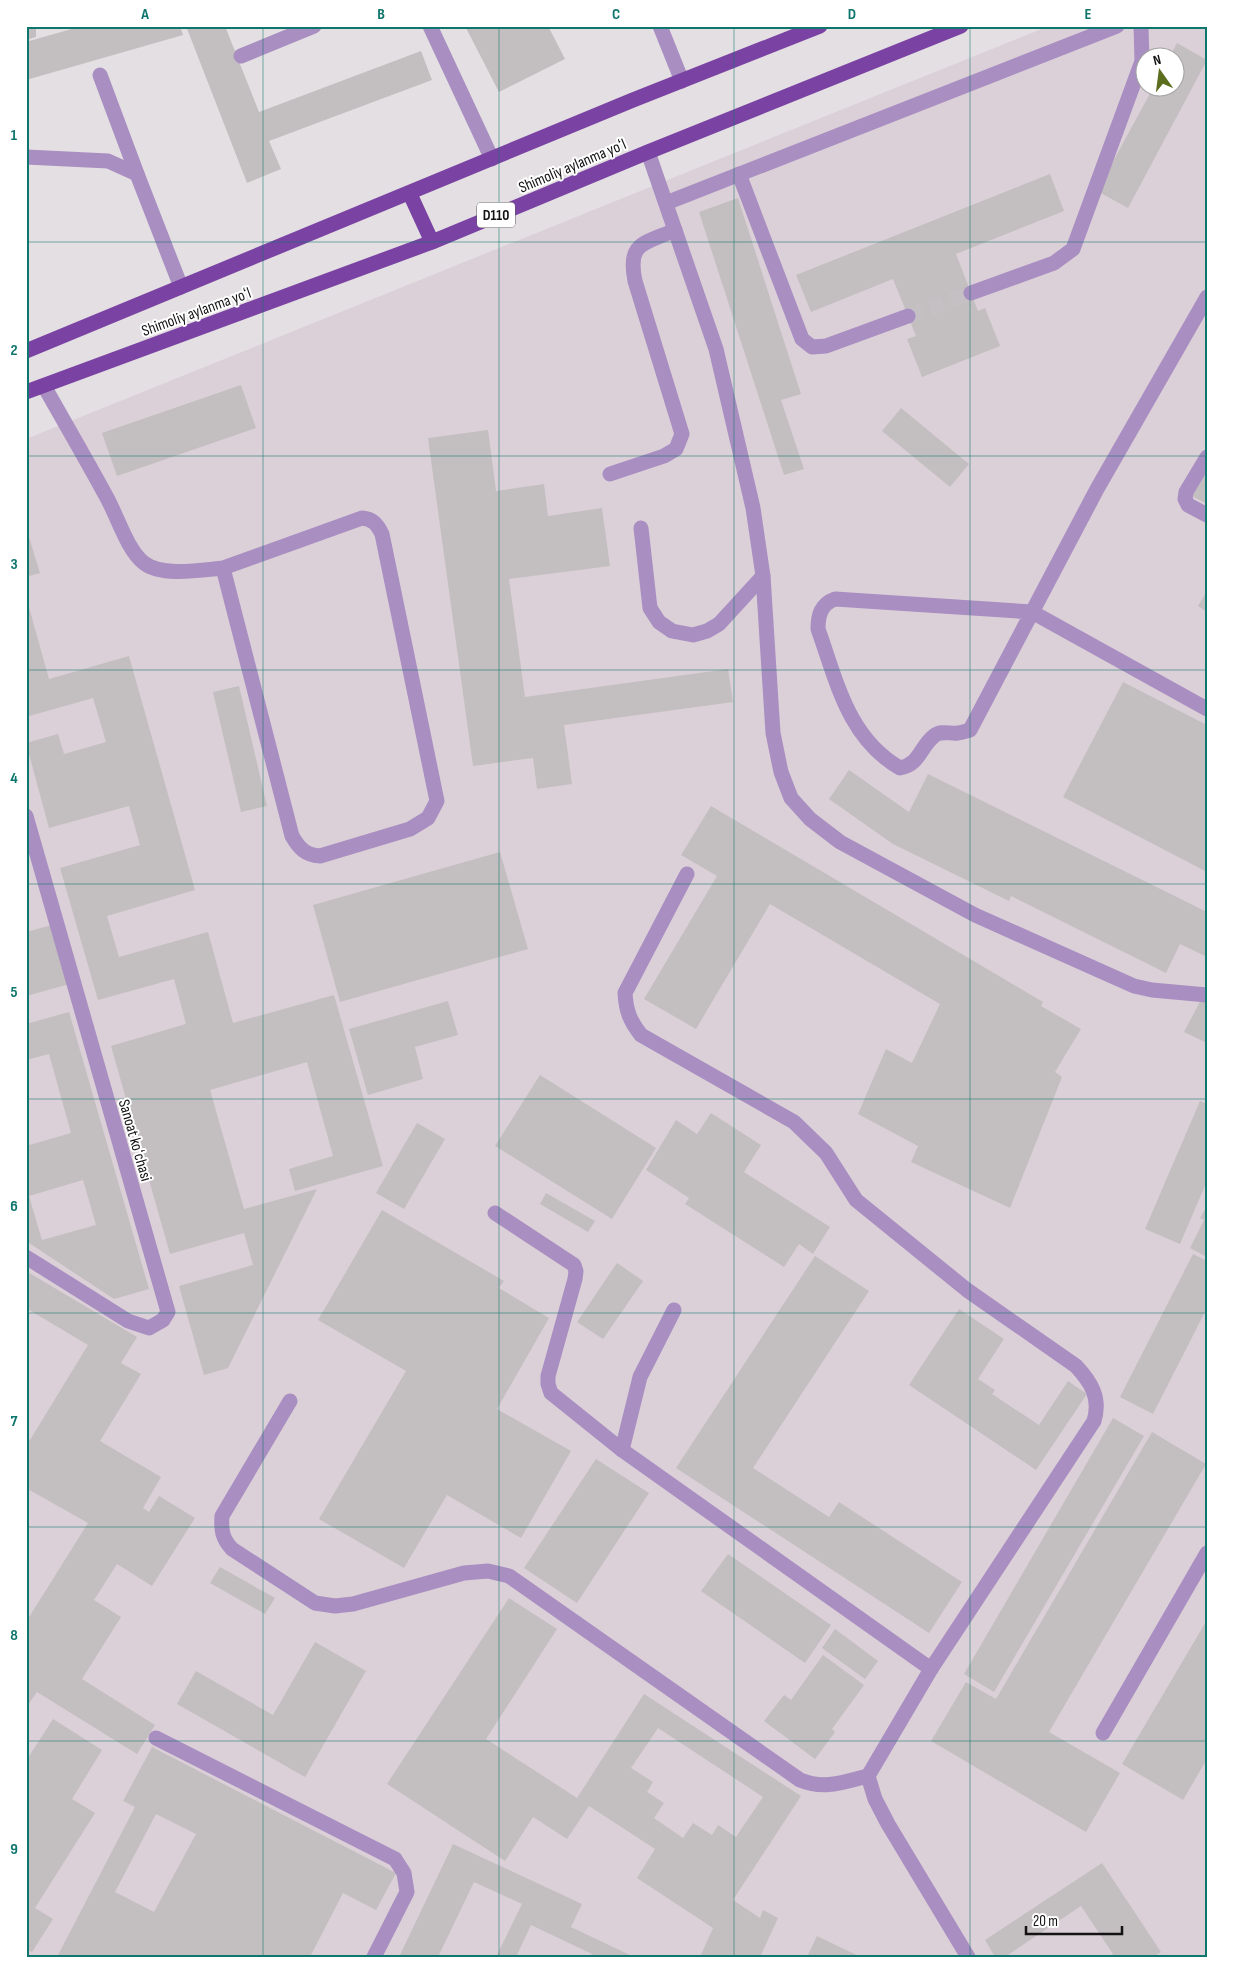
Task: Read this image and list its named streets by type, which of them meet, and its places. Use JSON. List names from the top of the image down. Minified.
{"streets":{"main road":["Shimoliy aylanma yoʻl","D110"],"street":["Sanoat koʻchasi"]},"scale_bar":"20 m","north":"top","grid":{"columns":["A","B","C","D","E"],"rows":["1","2","3","4","5","6","7","8","9"]}}
